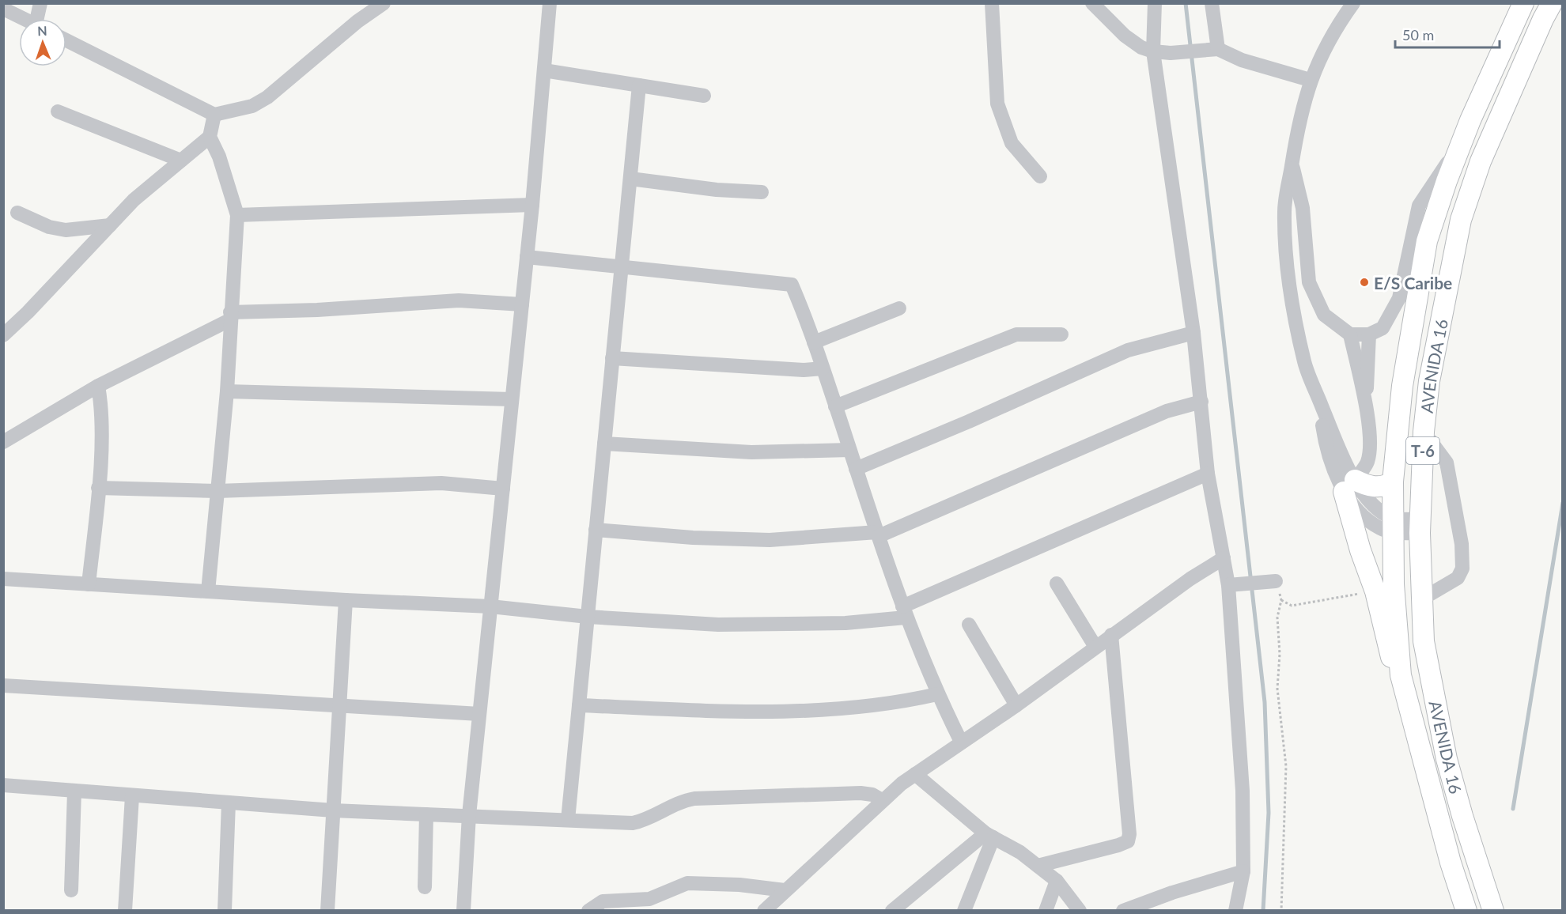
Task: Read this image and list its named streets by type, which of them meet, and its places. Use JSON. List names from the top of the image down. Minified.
{"streets":{"highway":["AVENIDA 16","T-6"]},"crossings":[["AVENIDA 16","T-6"]],"places":["E/S Caribe"],"scale_bar":"50 m","north":"top"}
